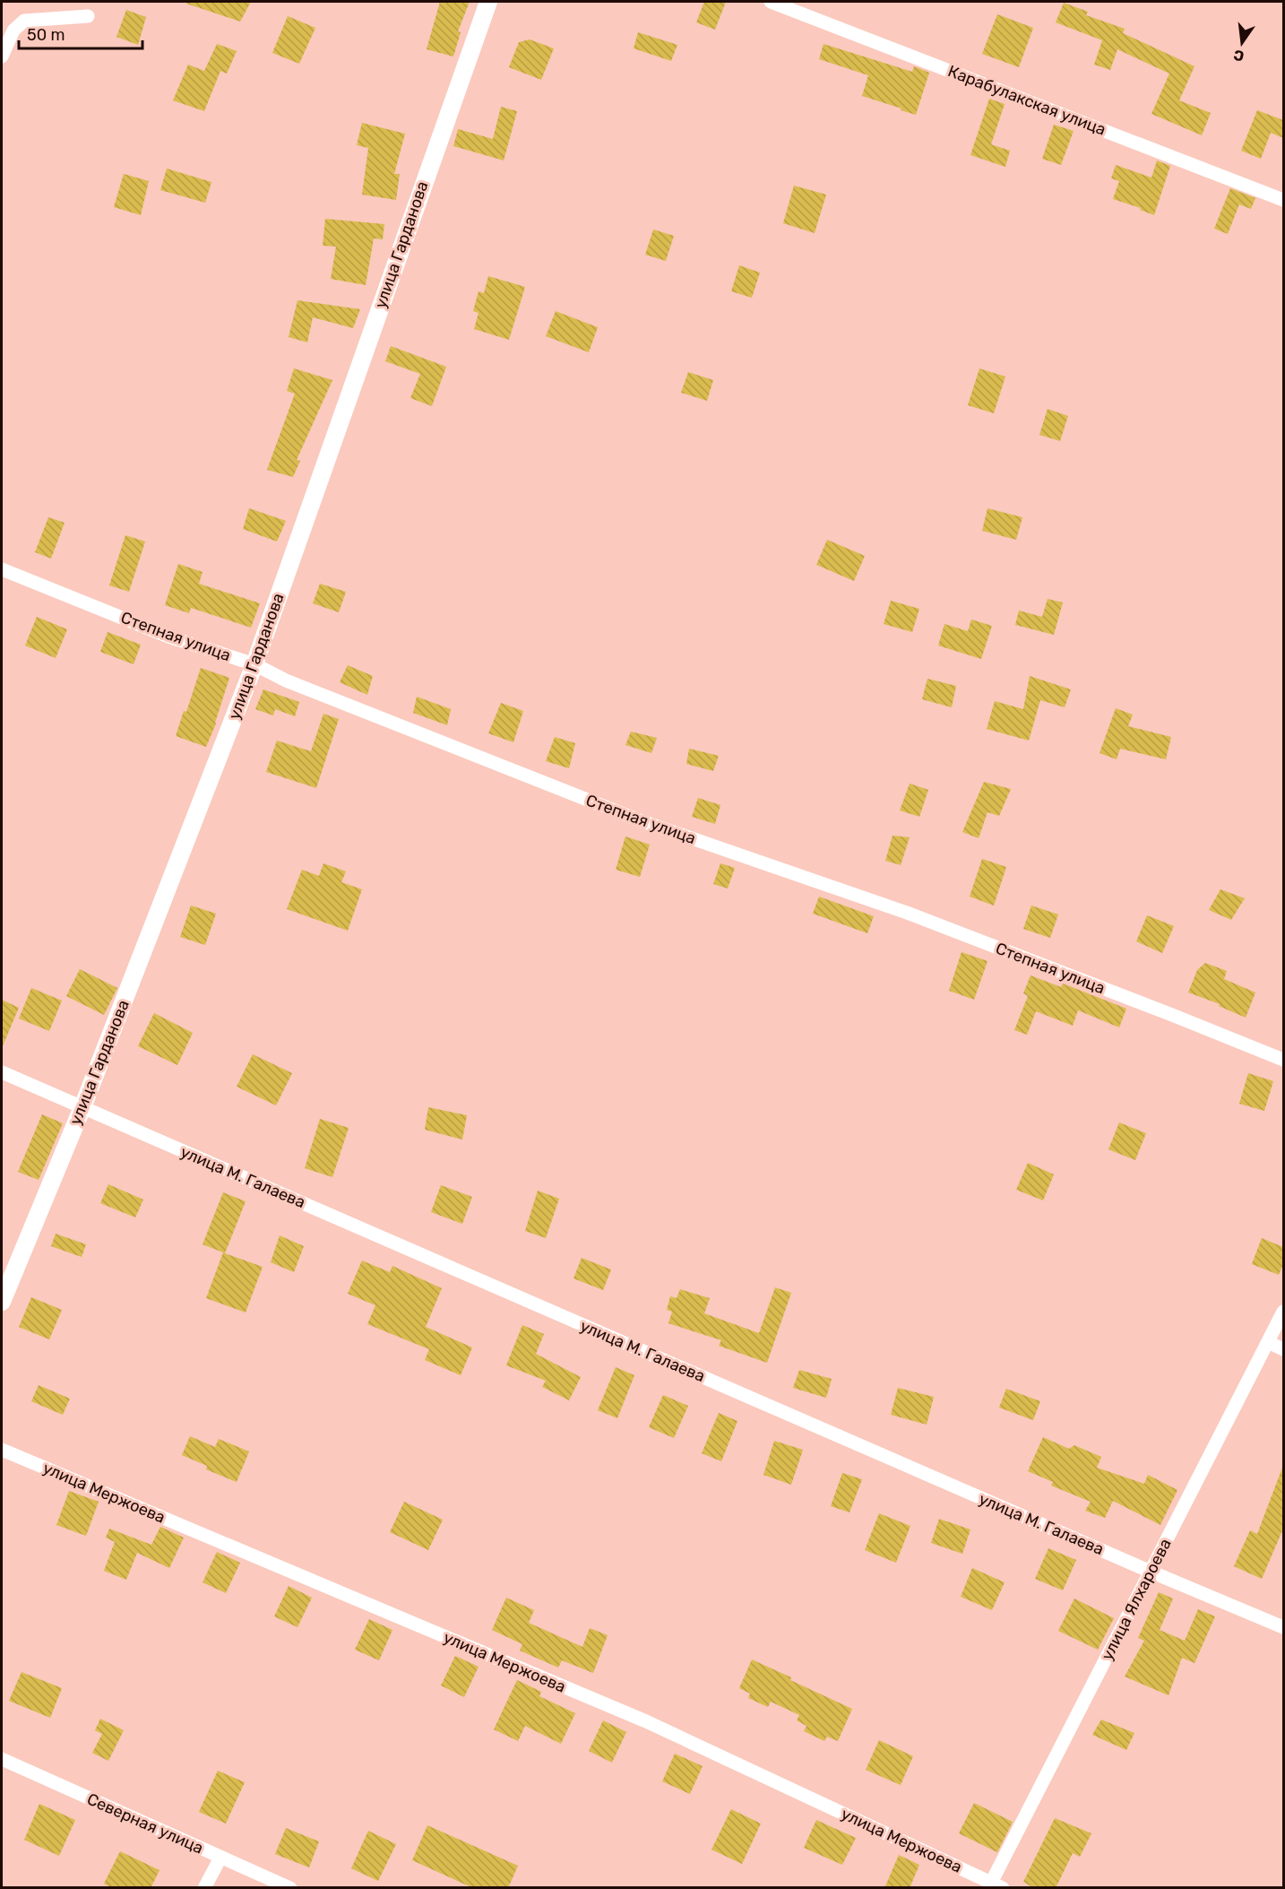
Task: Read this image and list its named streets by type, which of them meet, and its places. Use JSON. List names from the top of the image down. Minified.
{"streets":{"street":["Карабулакская улица","улица Гарданова","Степная улица","улица М. Галаева","улица Мержоева","улица Ялхароева","Северная улица"]},"crossings":[["улица Гарданова","Степная улица"],["улица Гарданова","улица М. Галаева"],["улица М. Галаева","улица Ялхароева"],["улица Мержоева","улица Ялхароева"]],"scale_bar":"50 m","north":"bottom"}
